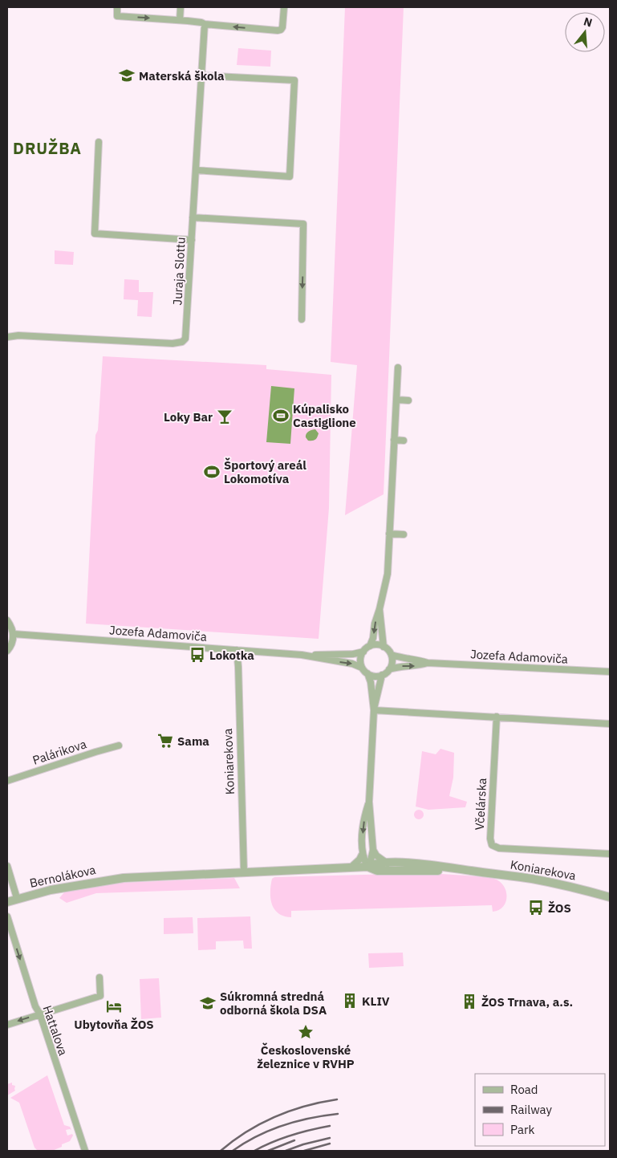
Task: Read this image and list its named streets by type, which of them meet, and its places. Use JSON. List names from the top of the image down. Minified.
{"streets":{"street":["Juraja Slottu","Jozefa Adamoviča","Palárikova","Koniarekova","Včelárska","Bernolákova","Hattalova"]},"crossings":[["Jozefa Adamoviča","Koniarekova"],["Koniarekova","Bernolákova"]],"one_way":["Hattalova"],"districts":["DRUŽBA"],"places":{"school or university":["Materská škola","Súkromná stredná odborná škola DSA"],"sports":["Kúpalisko Castiglione","Športový areál Lokomotíva"],"bar":["Loky Bar"],"bus stop":["Lokotka","ŽOS"],"supermarket":["Sama"],"building":["KLIV","ŽOS Trnava, a.s."],"hotel":["Ubytovňa ŽOS"],"place":["Československé železnice v RVHP"]},"legend":["Road","Railway","Park"],"north":"top"}
